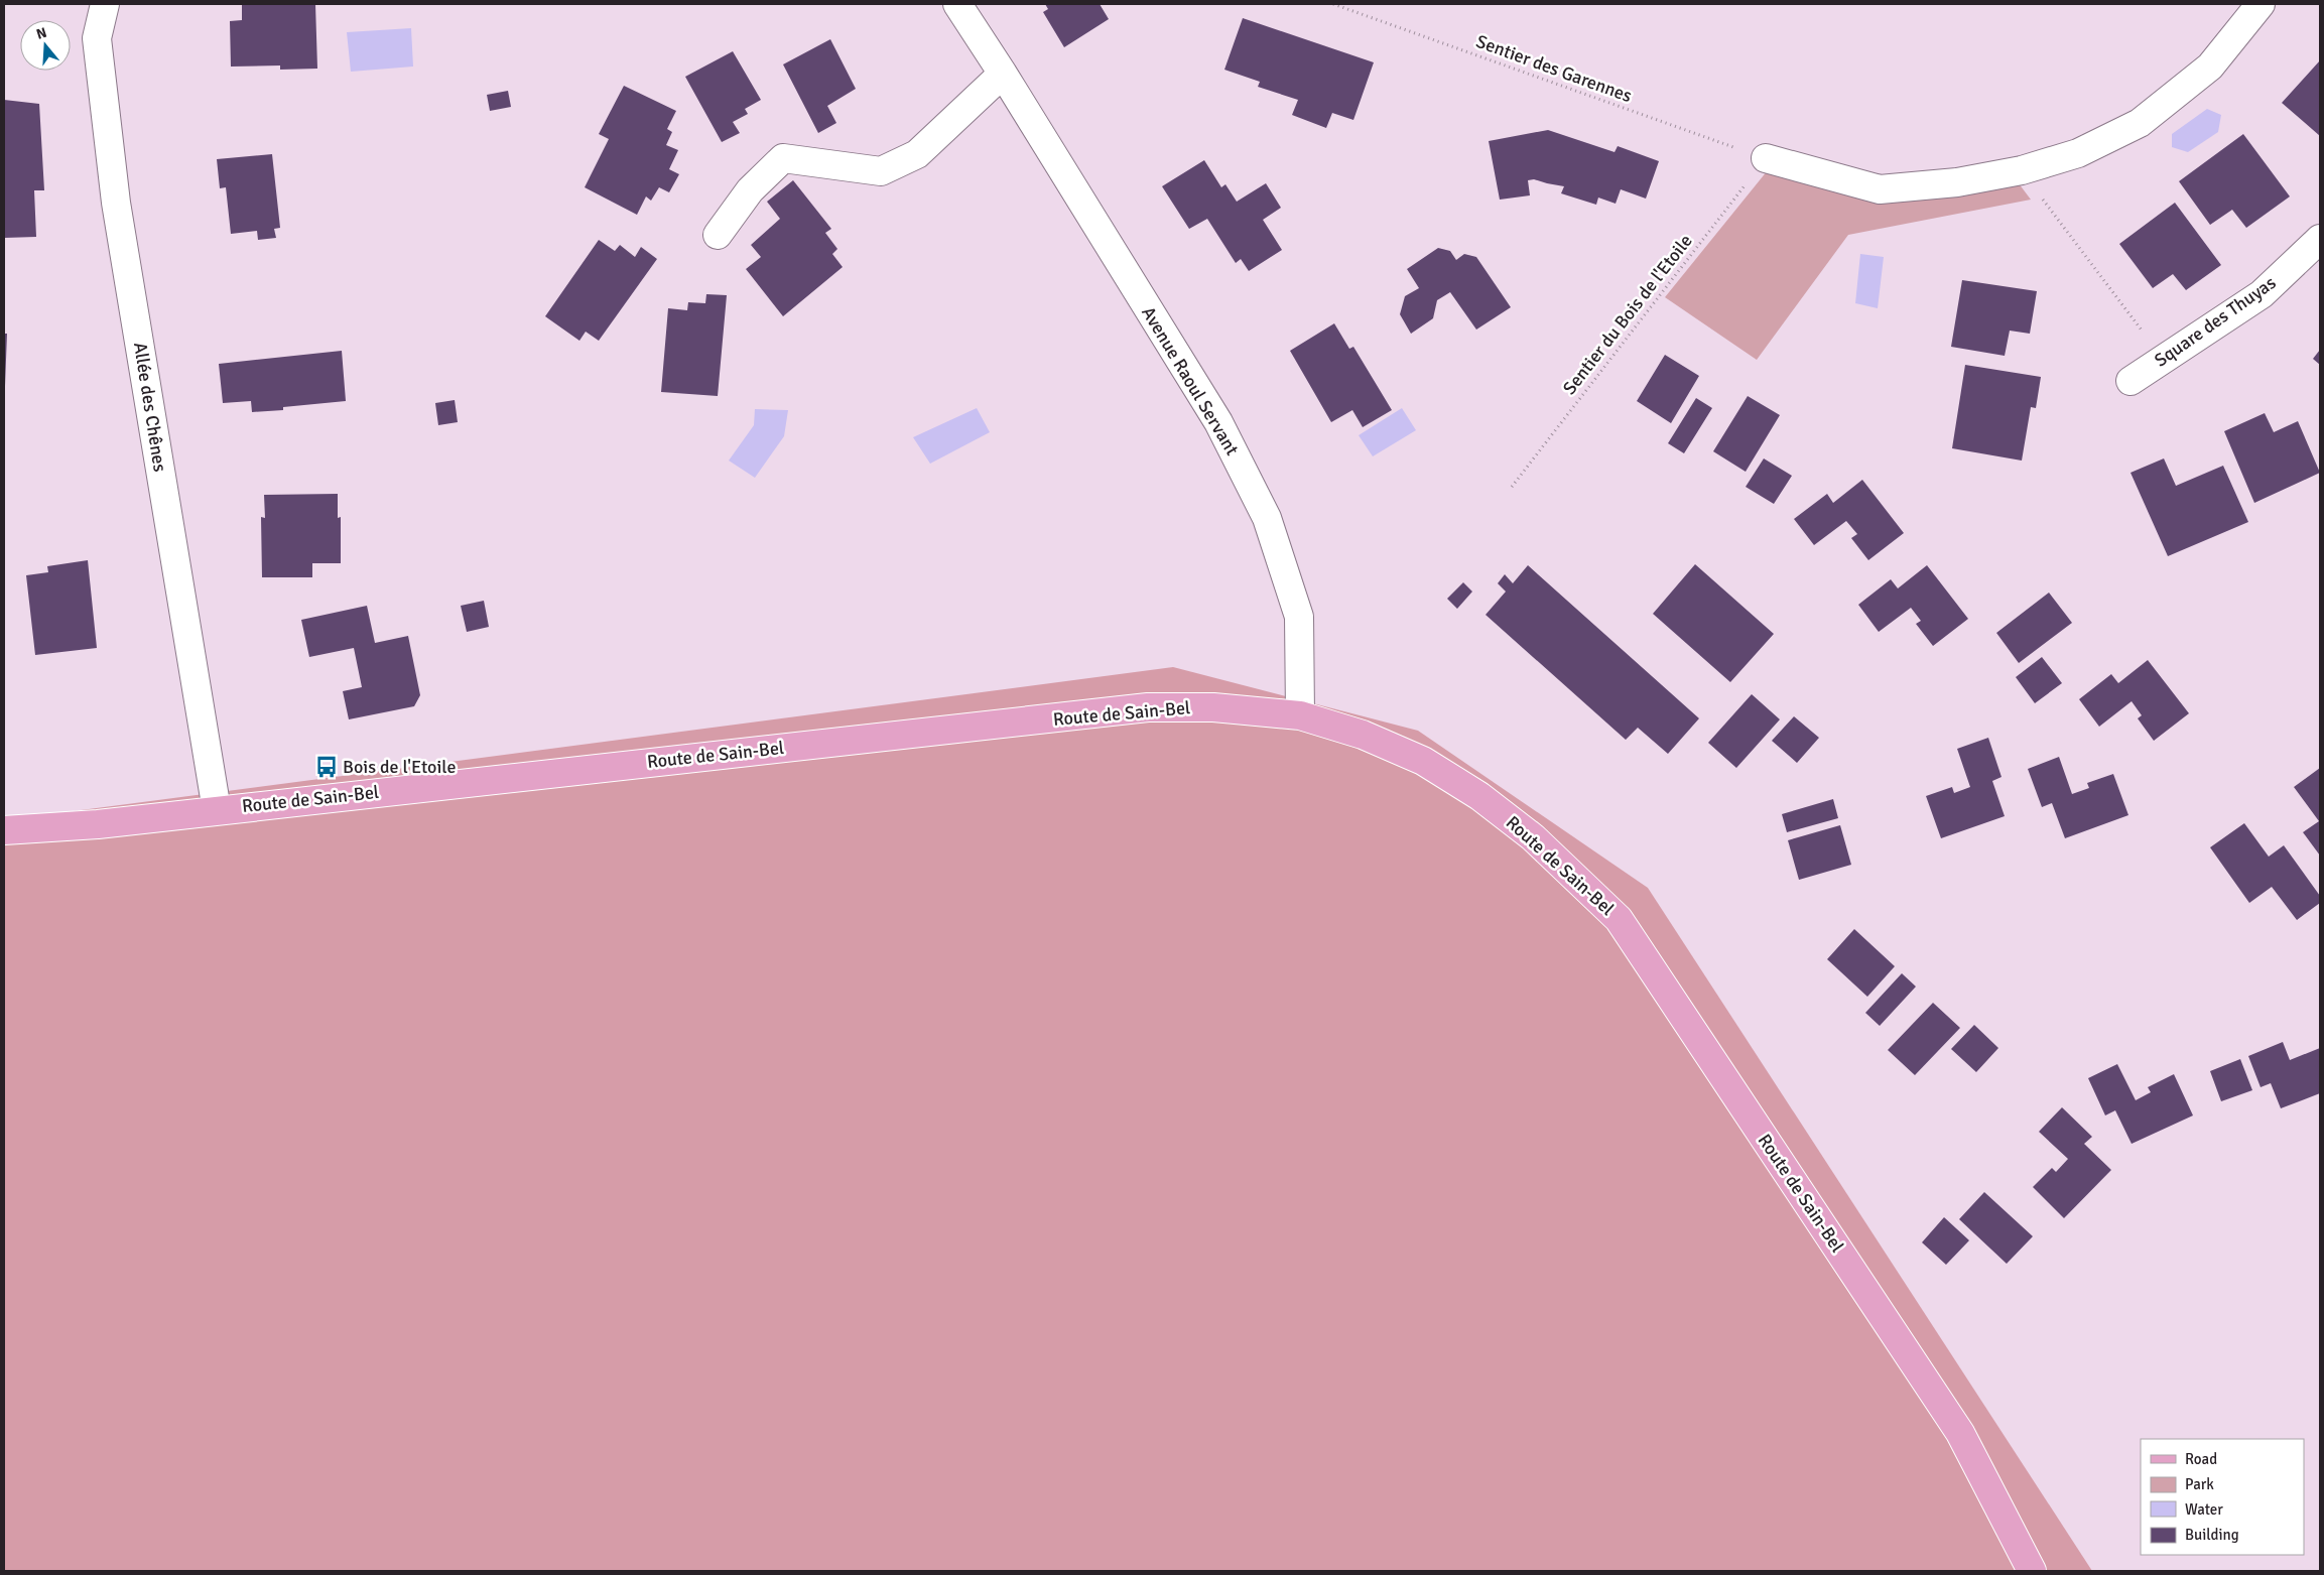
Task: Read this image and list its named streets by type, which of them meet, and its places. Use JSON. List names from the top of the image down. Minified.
{"streets":{"main road":["Route de Sain-Bel"],"street":["Square des Thuyas","Avenue Raoul Servant","Allée des Chênes"],"path":["Sentier des Garennes","Sentier du Bois de l'Etoile"]},"crossings":[["Sentier des Garennes","Sentier du Bois de l'Etoile"],["Avenue Raoul Servant","Route de Sain-Bel"],["Allée des Chênes","Route de Sain-Bel"]],"places":{"bus stop":["Bois de l'Etoile"]},"legend":["Road","Park","Water","Building"],"north":"top"}
